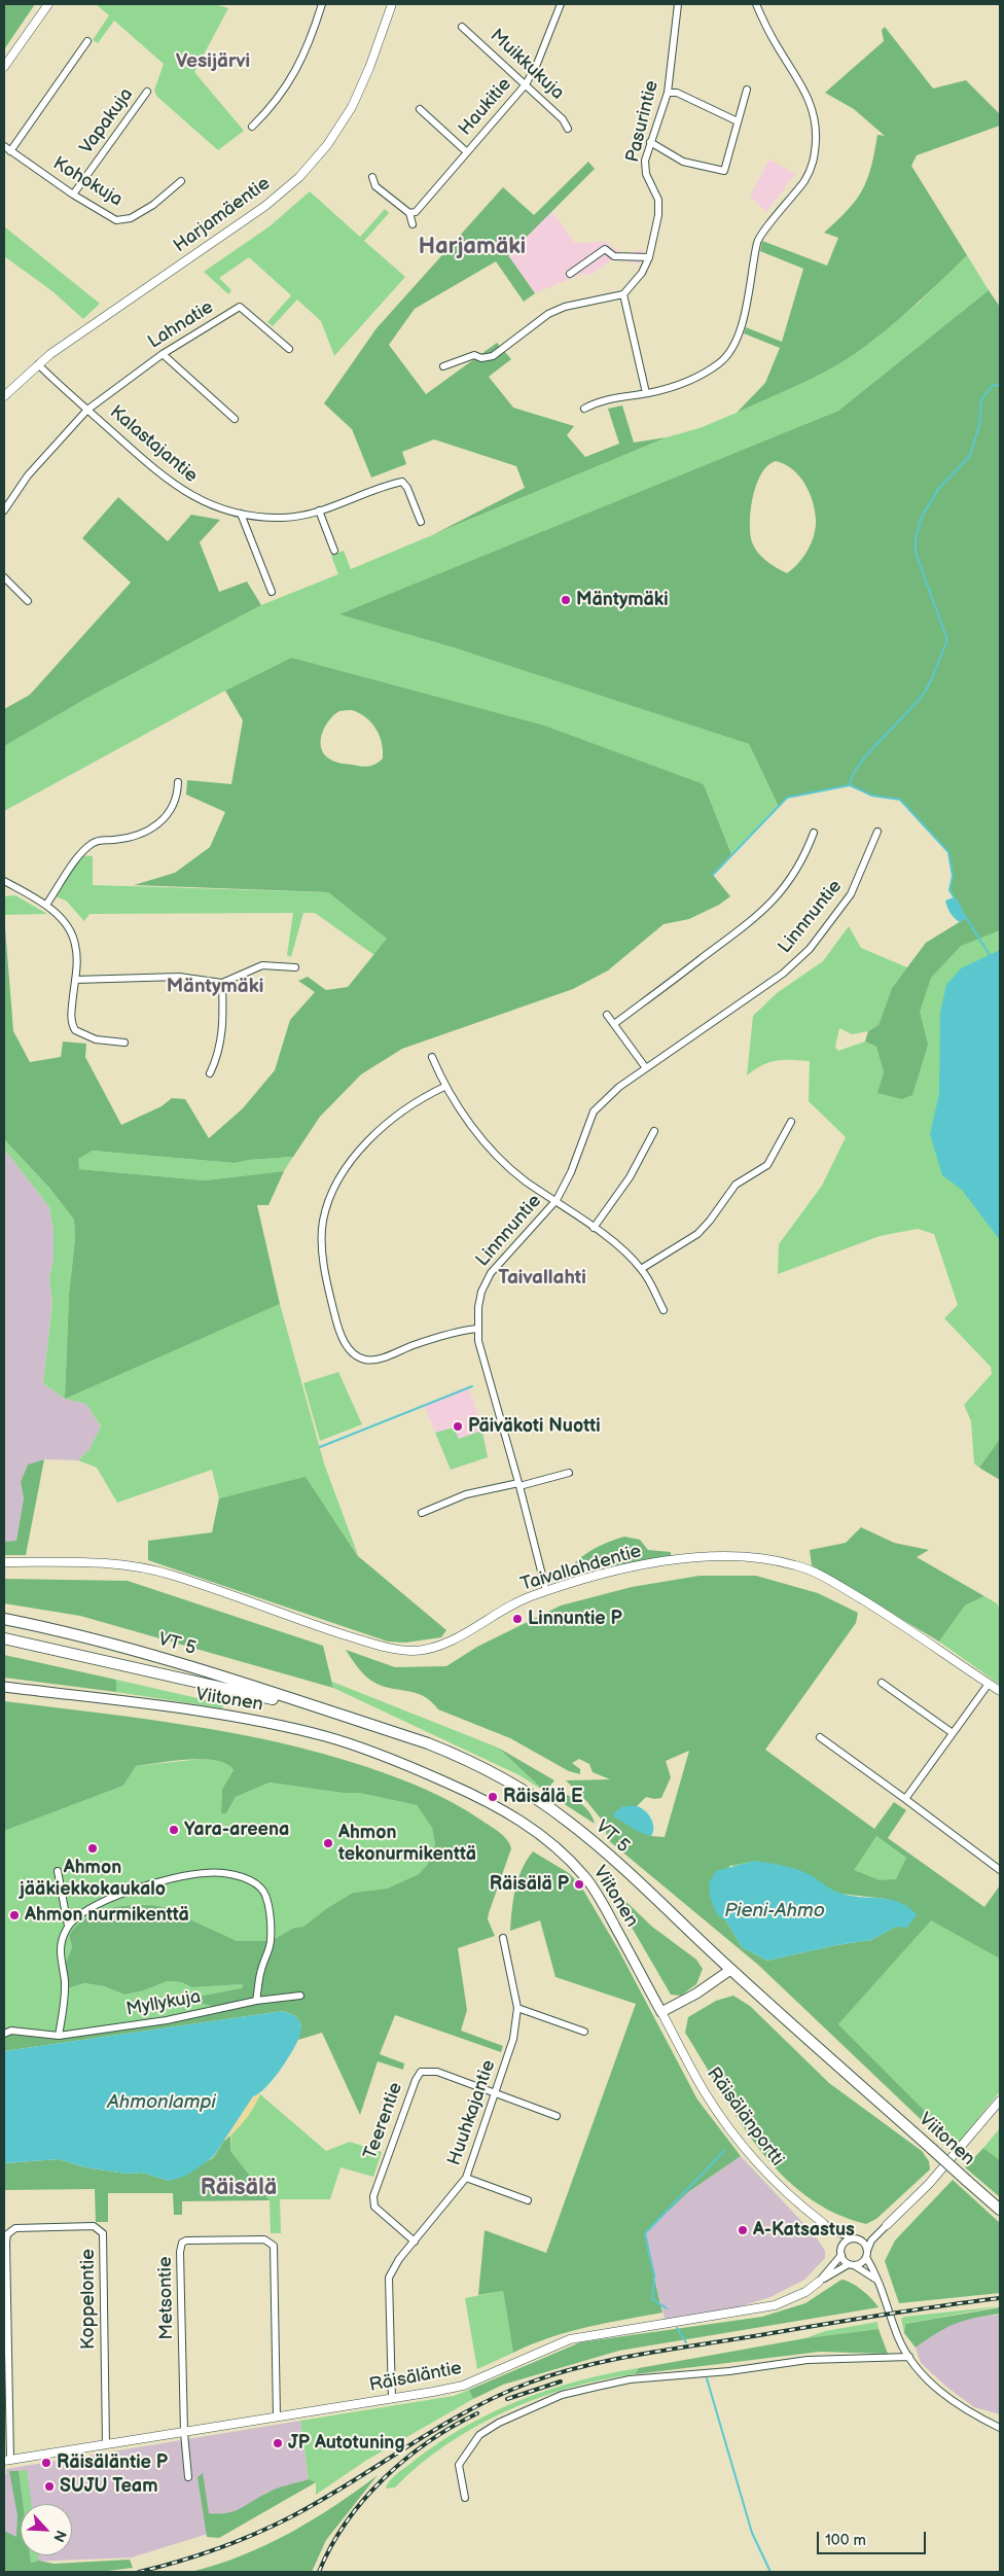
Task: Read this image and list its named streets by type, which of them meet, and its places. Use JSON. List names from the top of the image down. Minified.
{"streets":{"highway":["VT 5","Viitonen"],"street":["Muikkukuja","Haukitie","Vapakuja","Pasurintie","Kohokuja","Harjamäentie","Lahnatie","Kalastajantie","Linnnuntie","Taivallahdentie","Myllykuja","Huuhkajantie","Räisälänportti","Teerentie","Metsontie","Koppelontie","Räisäläntie"]},"crossings":[["Muikkukuja","Haukitie"],["Vapakuja","Kohokuja"],["Harjamäentie","Kalastajantie"],["Lahnatie","Kalastajantie"],["Linnnuntie","Taivallahdentie"],["VT 5","Viitonen"],["Viitonen","Räisälänportti"],["Huuhkajantie","Teerentie"],["Huuhkajantie","Räisäläntie"],["Metsontie","Räisäläntie"],["Koppelontie","Räisäläntie"]],"districts":["Vesijärvi","Harjamäki","Mäntymäki","Taivallahti","Räisälä"],"water":["Pieni-Ahmo","Ahmonlampi"],"places":["Mäntymäki","Päiväkoti Nuotti","Linnuntie P","Räisälä E","Yara-areena","Ahmon tekonurmikenttä","Ahmon jääkiekkokaukalo","Räisälä P","Ahmon nurmikenttä","A-Katsastus","JP Autotuning","Räisäläntie P","SUJU Team"],"scale_bar":"100 m","north":"bottom right"}
